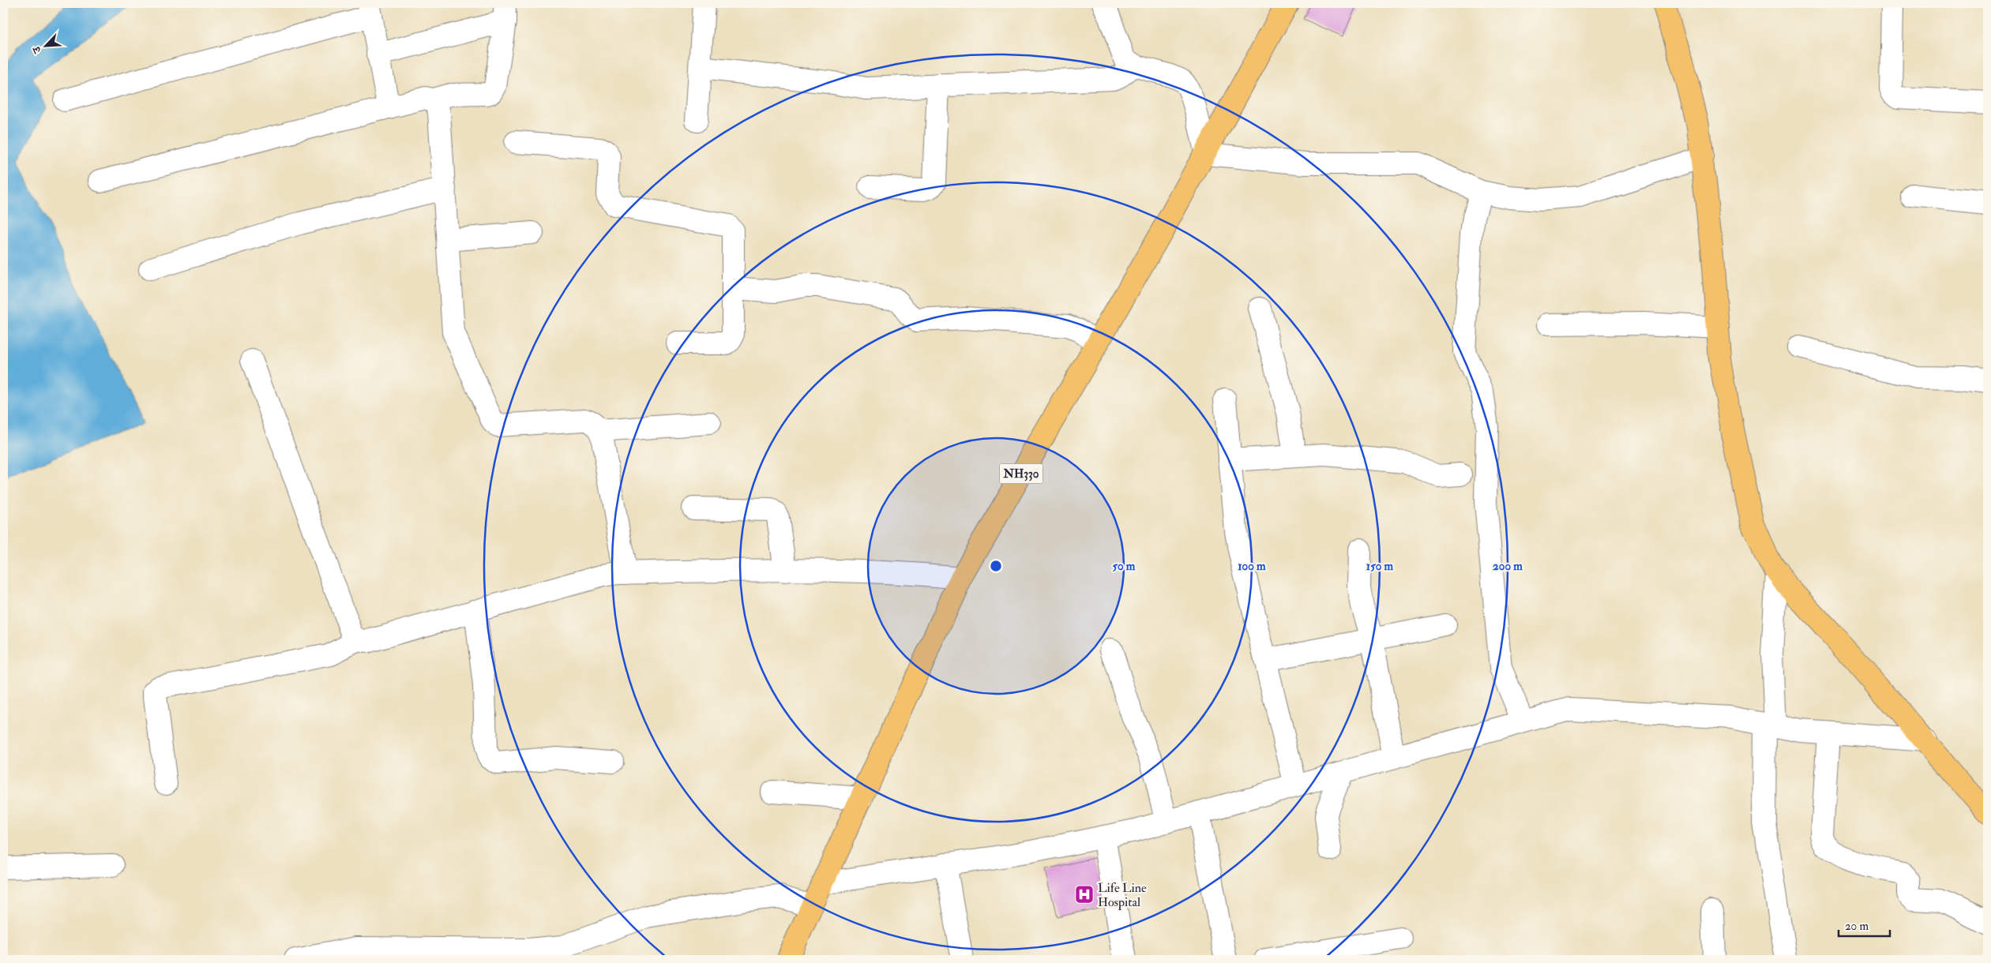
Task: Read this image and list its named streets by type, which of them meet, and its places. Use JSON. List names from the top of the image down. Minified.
{"streets":{"main road":["NH330"]},"places":{"hospital":["Life Line Hospital"]},"scale_bar":"20 m","north":"bottom left","rings":["50 m","100 m","150 m","200 m"]}
